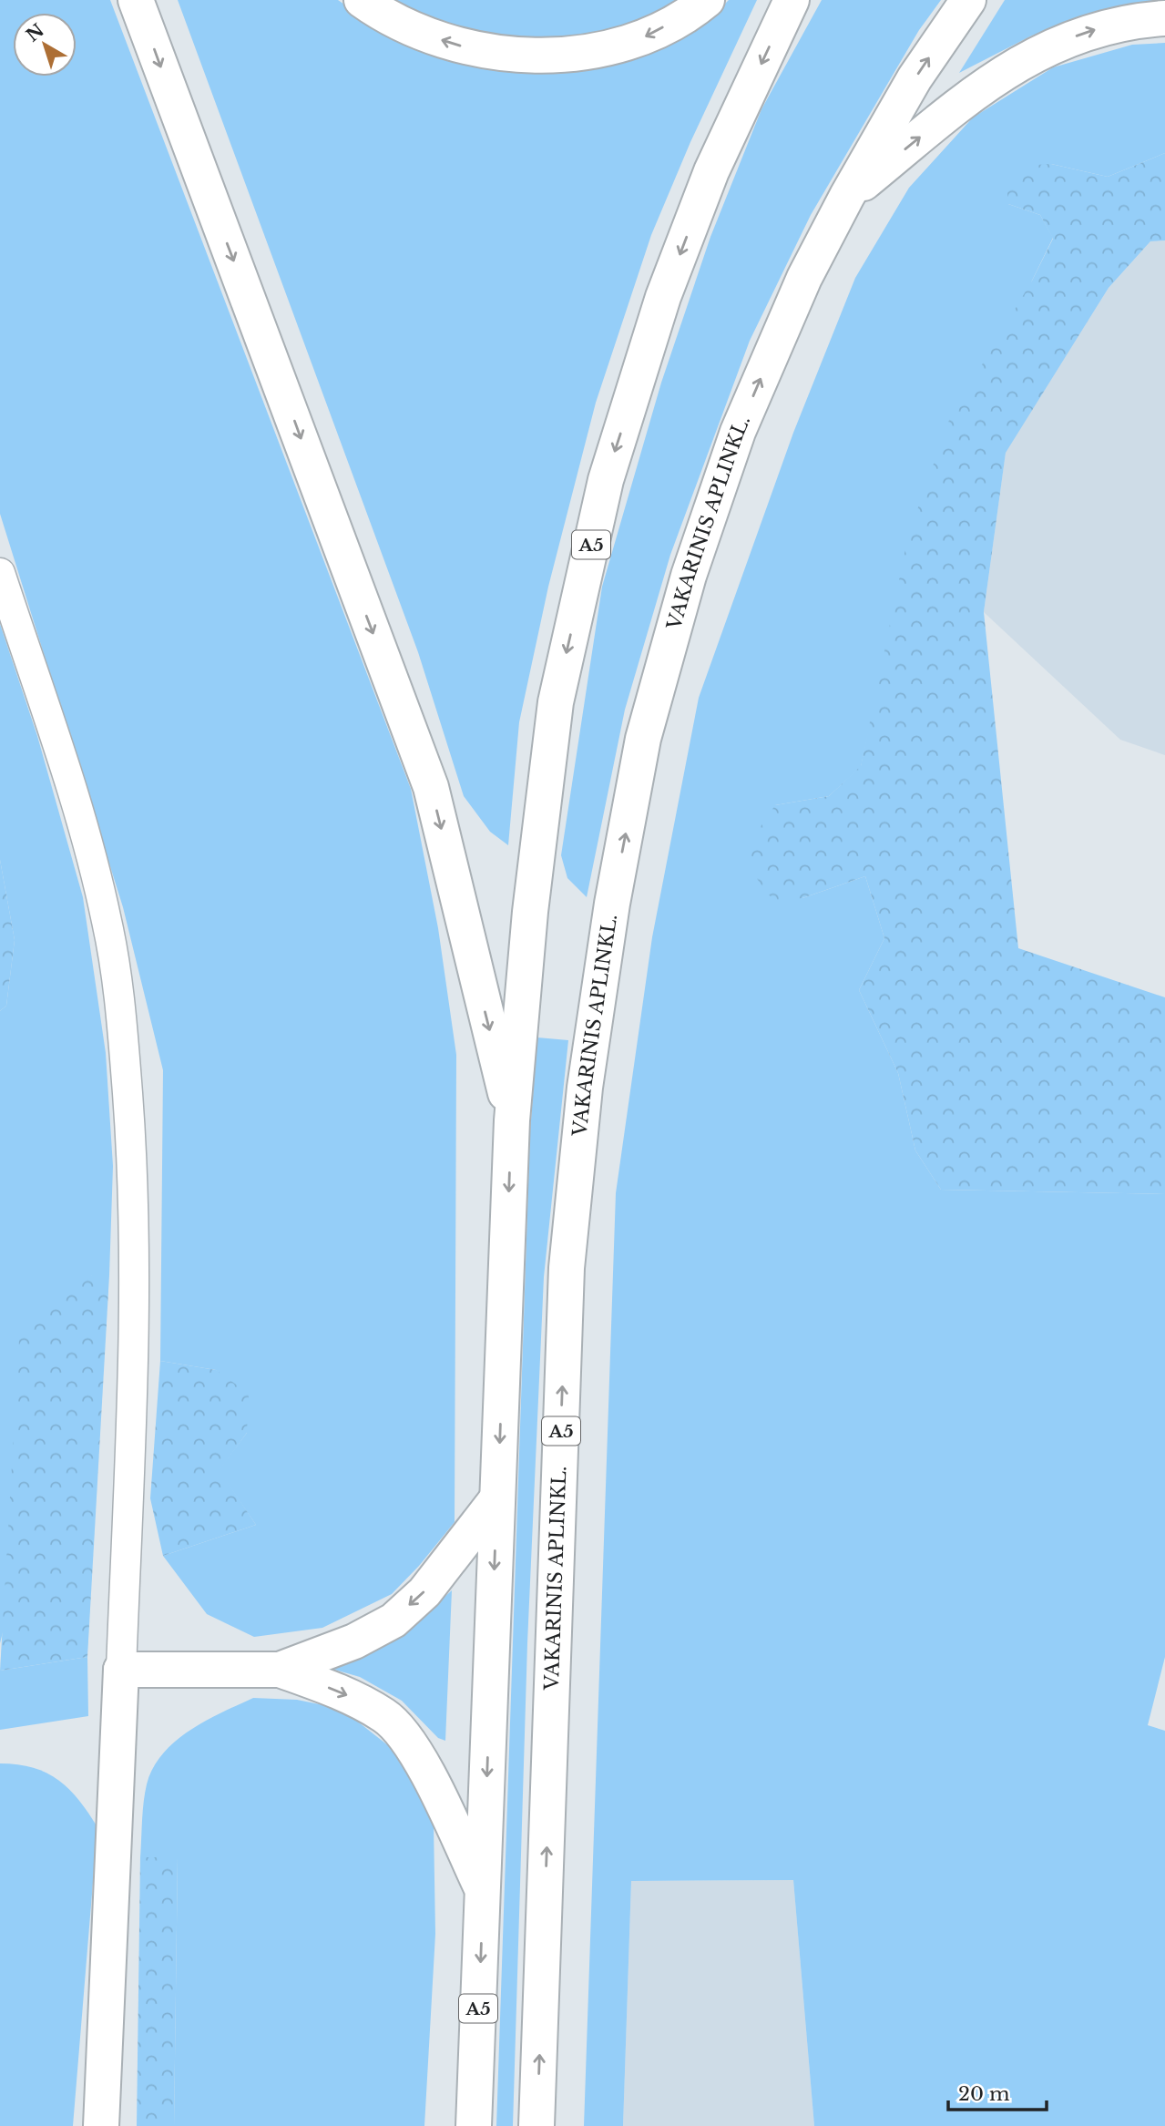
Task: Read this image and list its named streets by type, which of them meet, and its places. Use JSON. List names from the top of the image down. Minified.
{"streets":{"main road":["VAKARINIS APLINKL.","A5"]},"scale_bar":"20 m","north":"top left"}
